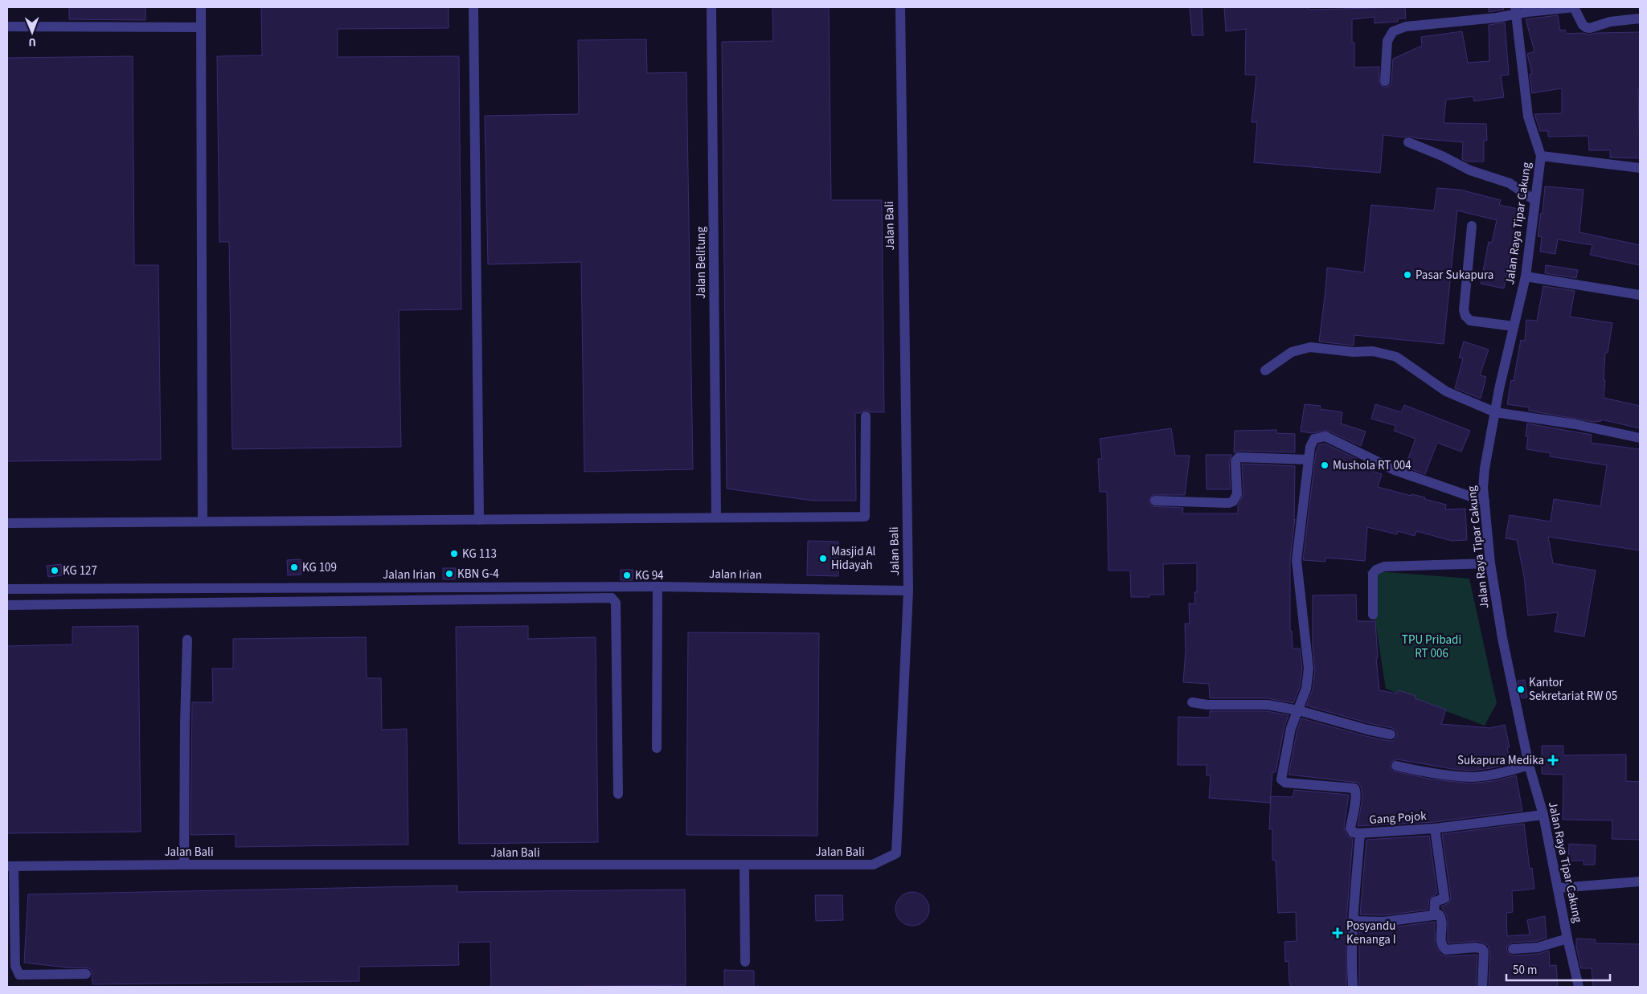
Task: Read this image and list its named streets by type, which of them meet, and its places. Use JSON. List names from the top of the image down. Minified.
{"streets":{"street":["Jalan Raya Tipar Cakung","Jalan Bali","Jalan Belitung","Jalan Irian","Gang Pojok"]},"crossings":[["Jalan Raya Tipar Cakung","Gang Pojok"],["Jalan Bali","Jalan Irian"]],"parks":["TPU Pribadi RT 006"],"places":{"other":["Pasar Sukapura","Mushola RT 004","KG 113","Masjid Al Hidayah","KG 109","KG 127","KBN G-4","KG 94","Kantor Sekretariat RW 05"],"health":["Sukapura Medika","Posyandu Kenanga I"]},"scale_bar":"50 m","north":"bottom"}
